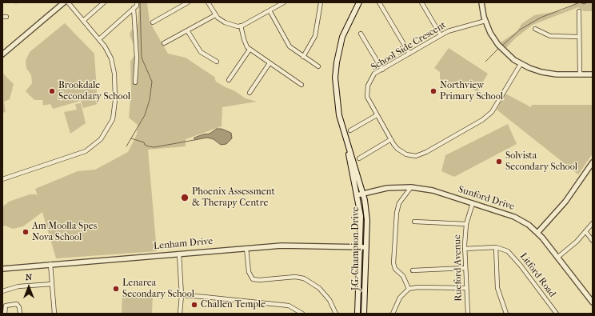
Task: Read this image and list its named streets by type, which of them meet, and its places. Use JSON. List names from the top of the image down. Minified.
{"streets":{"main road":["J.G. Champion Drive"],"street":["School Side Crescent","Sunford Drive","Lenham Drive","Rueford Avenue","Litford Road"]},"crossings":[["Sunford Drive","J.G. Champion Drive"],["Sunford Drive","Rueford Avenue"],["Lenham Drive","J.G. Champion Drive"],["Rueford Avenue","Litford Road"]],"places":["Brookdale Secondary School","Northview Primary School","Solvista Secondary School","Phoenix Assessment & Therapy Centre","Am Moolla Spes Nova School","Lenarea Secondary School","Challen Temple"],"north":"top"}
